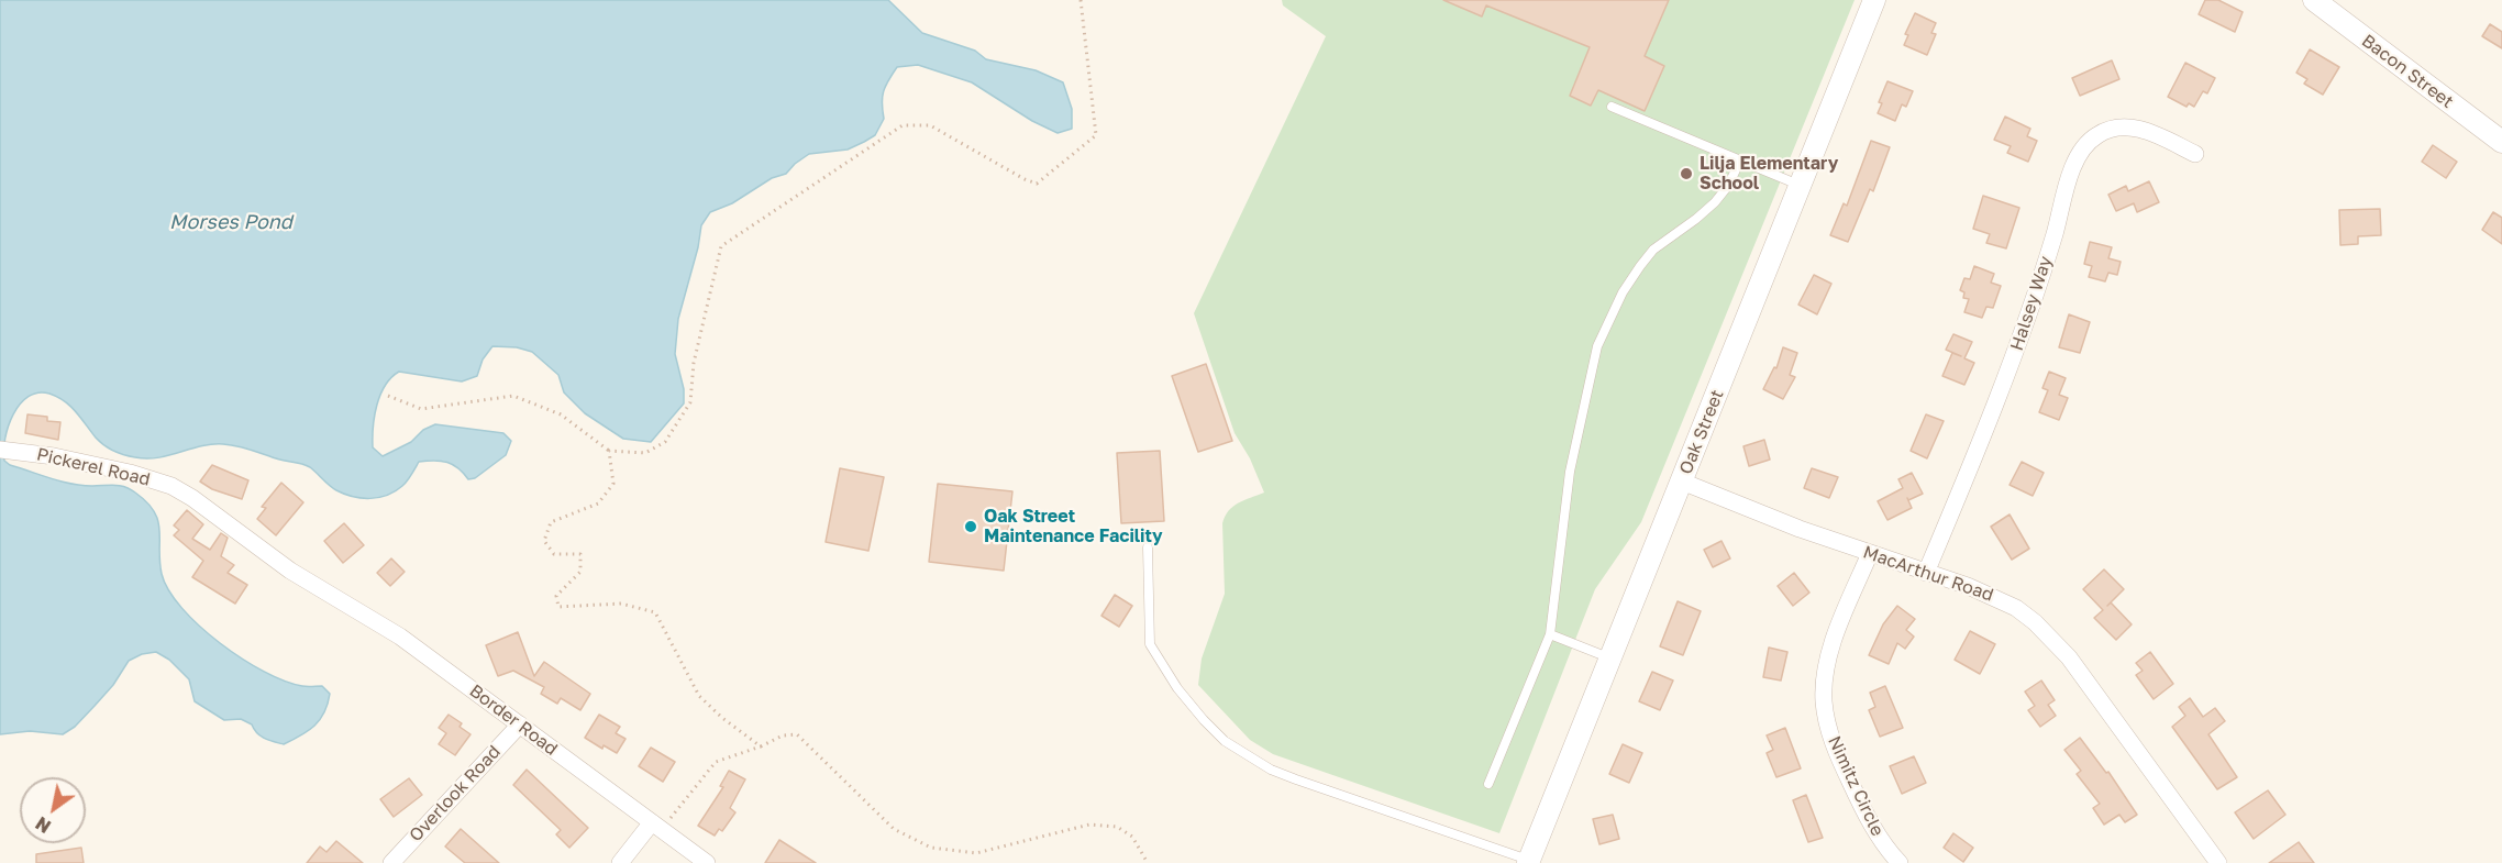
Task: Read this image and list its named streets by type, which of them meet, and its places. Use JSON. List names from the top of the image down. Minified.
{"streets":{"street":["Bacon Street","Halsey Way","Oak Street","Pickerel Road","MacArthur Road","Border Road","Nimitz Circle","Overlook Road"]},"crossings":[["Halsey Way","MacArthur Road"],["Oak Street","MacArthur Road"],["Pickerel Road","Border Road"],["MacArthur Road","Nimitz Circle"],["Border Road","Overlook Road"]],"water":["Morses Pond"],"places":["Lilja Elementary School","Oak Street Maintenance Facility"],"north":"bottom left"}
